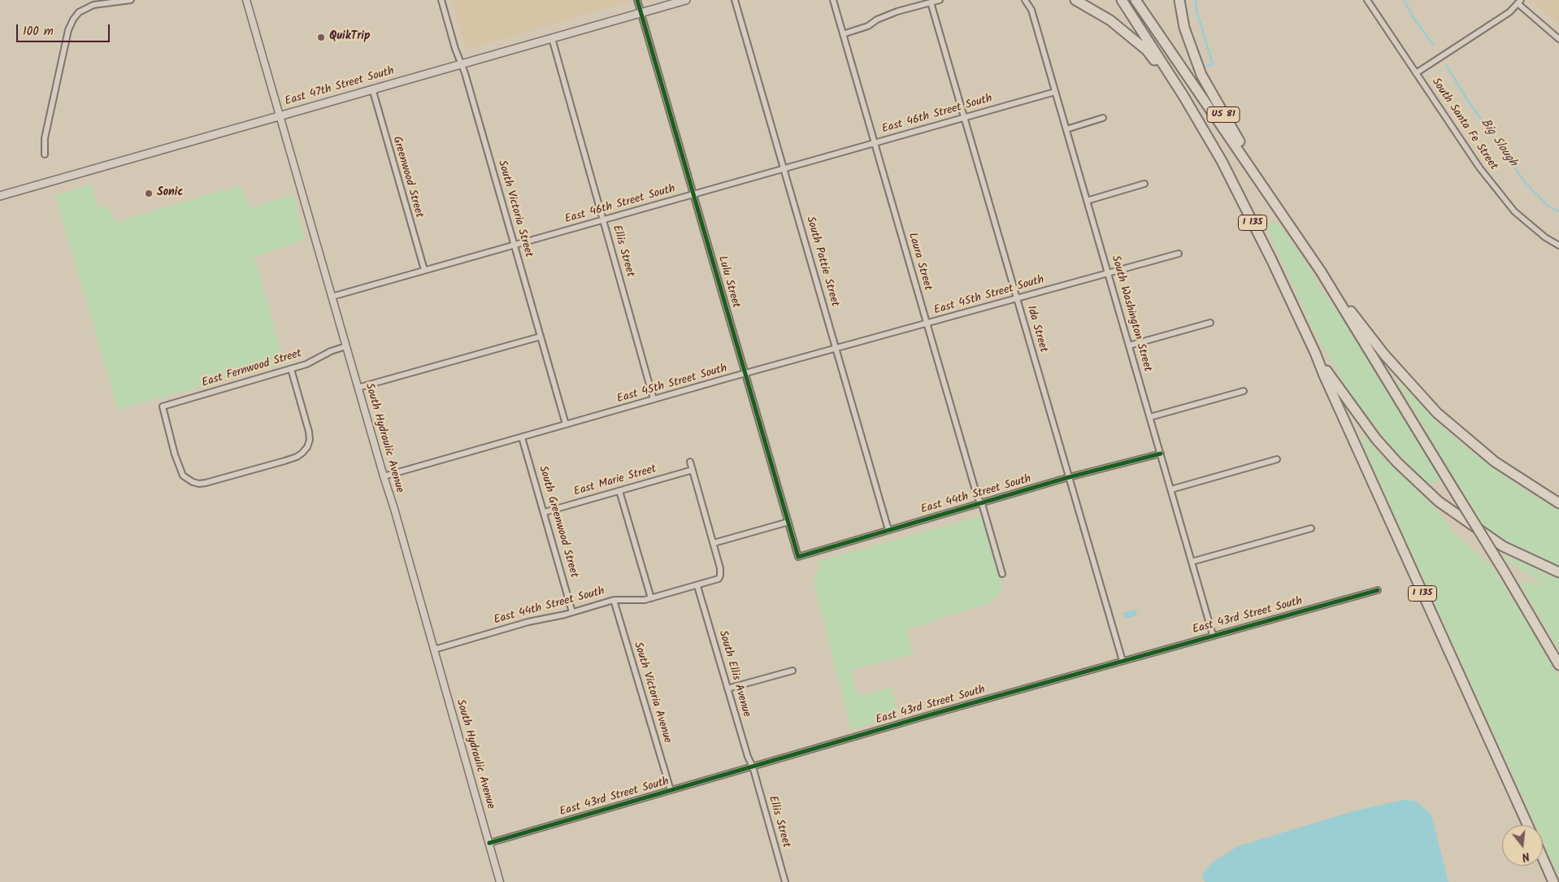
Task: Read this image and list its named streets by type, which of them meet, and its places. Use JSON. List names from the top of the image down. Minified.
{"streets":{"highway":["US 81","I 135"],"main road":["East 47th Street South"],"street":["East 46th Street South","South Santa Fe Street","Greenwood Street","South Victoria Street","Ellis Street","South Pattie Street","Laura Street","Lulu Street","East 45th Street South","South Washington Street","Ida Street","East Fernwood Street","South Hydraulic Avenue","East Marie Street","East 44th Street South","South Greenwood Street","East 43rd Street South","South Ellis Avenue","South Victoria Avenue"]},"crossings":[["East 47th Street South","Greenwood Street"],["East 47th Street South","South Victoria Street"],["East 47th Street South","Ellis Street"],["East 47th Street South","Lulu Street"],["East 47th Street South","South Hydraulic Avenue"],["East 46th Street South","Greenwood Street"],["East 46th Street South","South Victoria Street"],["East 46th Street South","Ellis Street"],["East 46th Street South","South Pattie Street"],["East 46th Street South","Laura Street"],["East 46th Street South","Lulu Street"],["East 46th Street South","South Washington Street"],["East 46th Street South","Ida Street"],["East 46th Street South","South Hydraulic Avenue"],["US 81","I 135"],["South Victoria Street","East 45th Street South"],["Ellis Street","East 45th Street South"],["Ellis Street","East 43rd Street South"],["Ellis Street","South Ellis Avenue"],["South Pattie Street","East 45th Street South"],["South Pattie Street","East 44th Street South"],["Laura Street","East 45th Street South"],["Laura Street","East 44th Street South"],["Lulu Street","East 45th Street South"],["Lulu Street","East 44th Street South"],["East 45th Street South","South Washington Street"],["East 45th Street South","Ida Street"],["East 45th Street South","South Hydraulic Avenue"],["East 45th Street South","South Greenwood Street"],["South Washington Street","East 44th Street South"],["South Washington Street","East 43rd Street South"],["Ida Street","East 44th Street South"],["Ida Street","East 43rd Street South"],["East Fernwood Street","South Hydraulic Avenue"],["South Hydraulic Avenue","East 44th Street South"],["South Hydraulic Avenue","East 43rd Street South"],["East Marie Street","South Greenwood Street"],["East 44th Street South","South Greenwood Street"],["East 44th Street South","South Ellis Avenue"],["East 44th Street South","South Victoria Avenue"],["East 43rd Street South","South Ellis Avenue"],["East 43rd Street South","South Victoria Avenue"]],"water":["Big Slough"],"places":["QuikTrip","Sonic"],"scale_bar":"100 m","north":"bottom"}
